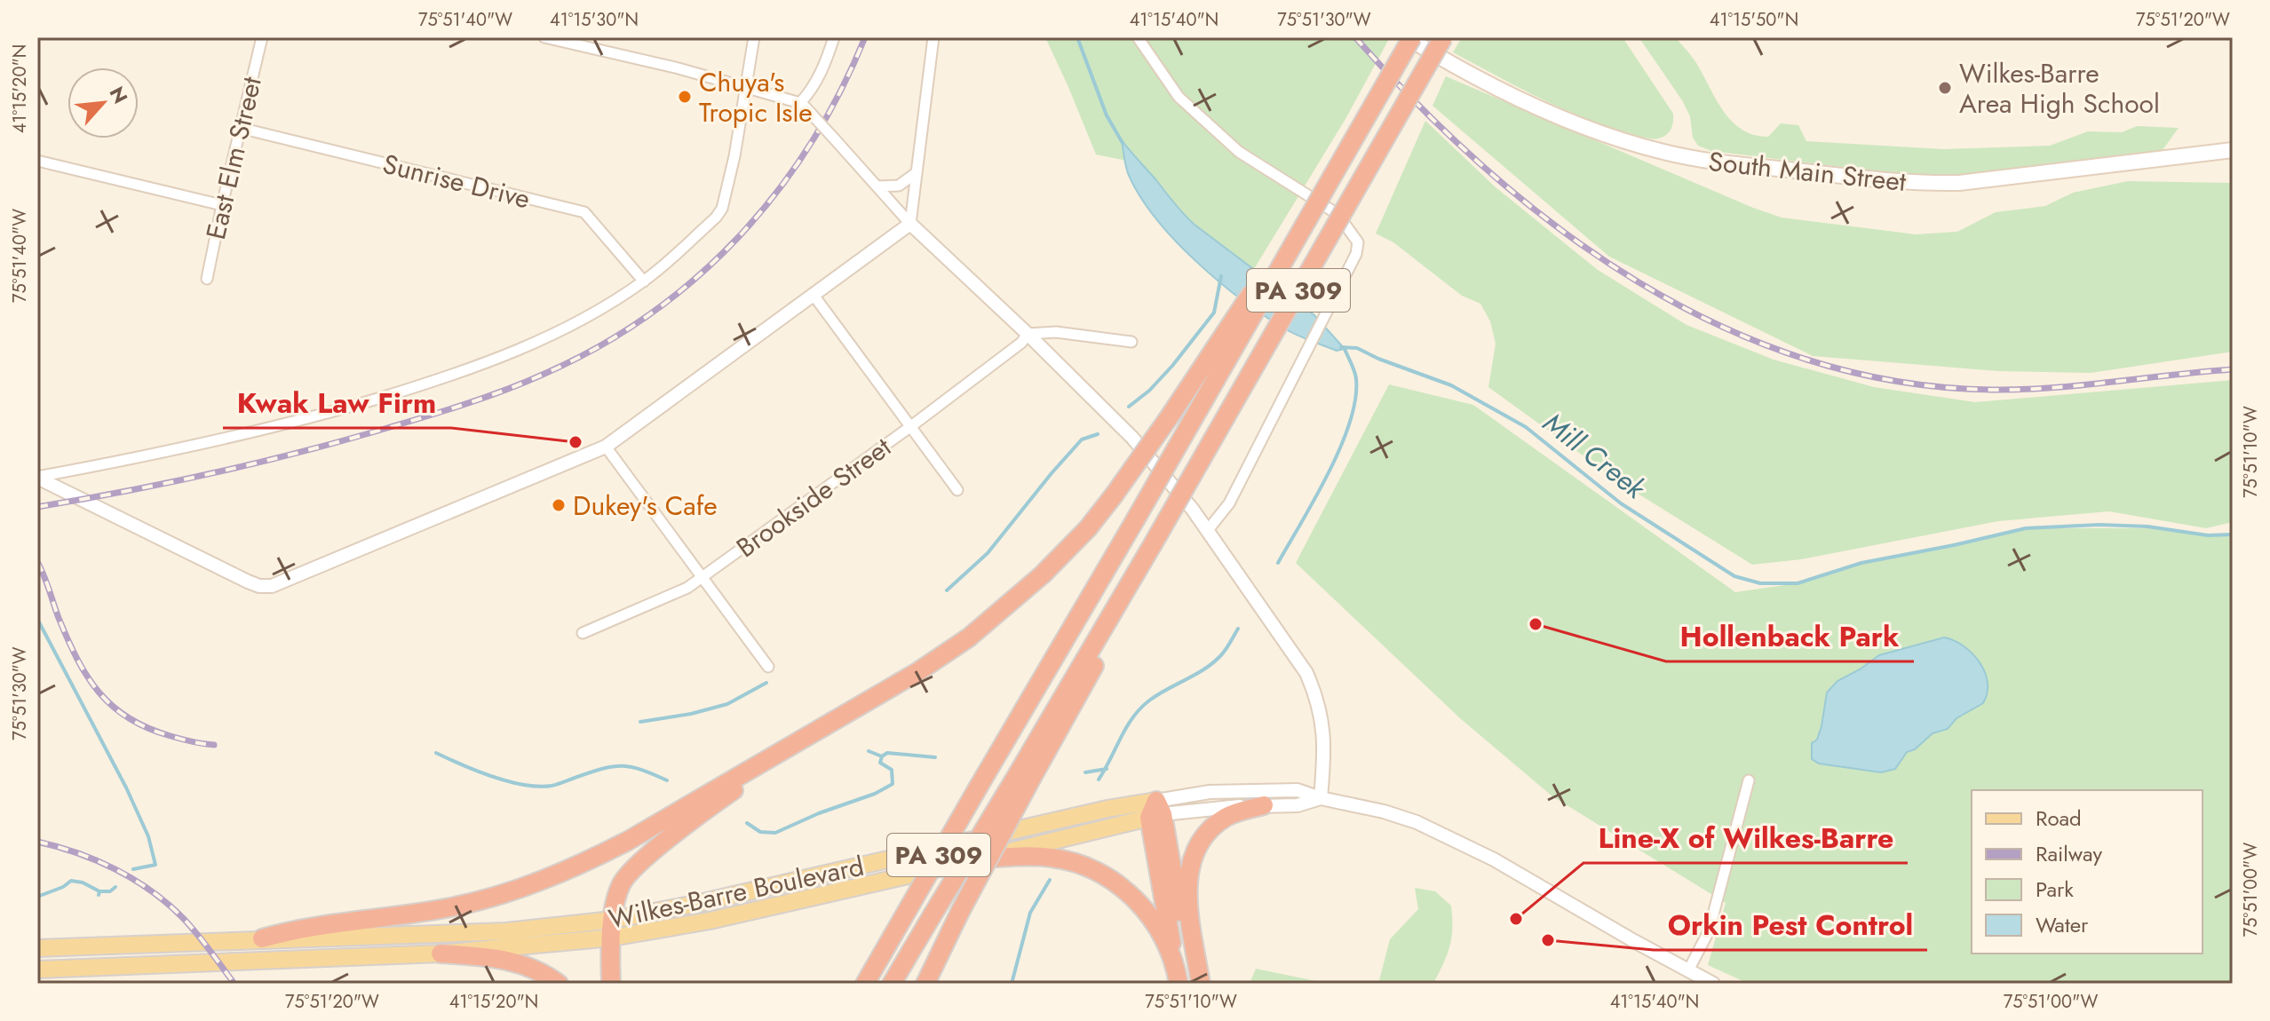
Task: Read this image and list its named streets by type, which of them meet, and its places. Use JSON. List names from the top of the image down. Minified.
{"streets":{"highway":["PA 309"],"main road":["South Main Street","Wilkes-Barre Boulevard"],"street":["East Elm Street","Sunrise Drive","Brookside Street"]},"crossings":[["East Elm Street","Sunrise Drive"],["South Main Street","PA 309"]],"water":["Mill Creek"],"places":["Wilkes-Barre Area High School","Chuya's Tropic Isle","Kwak Law Firm","Dukey's Cafe","Hollenback Park","Line-X of Wilkes-Barre","Orkin Pest Control"],"legend":["Road","Railway","Park","Water"],"north":"top right","coordinates":["75°51'40\"W","41°15'30\"N","41°15'40\"N","75°51'30\"W","41°15'50\"N","75°51'20\"W","41°15'20\"N","75°51'10\"W","75°51'00\"W"]}
